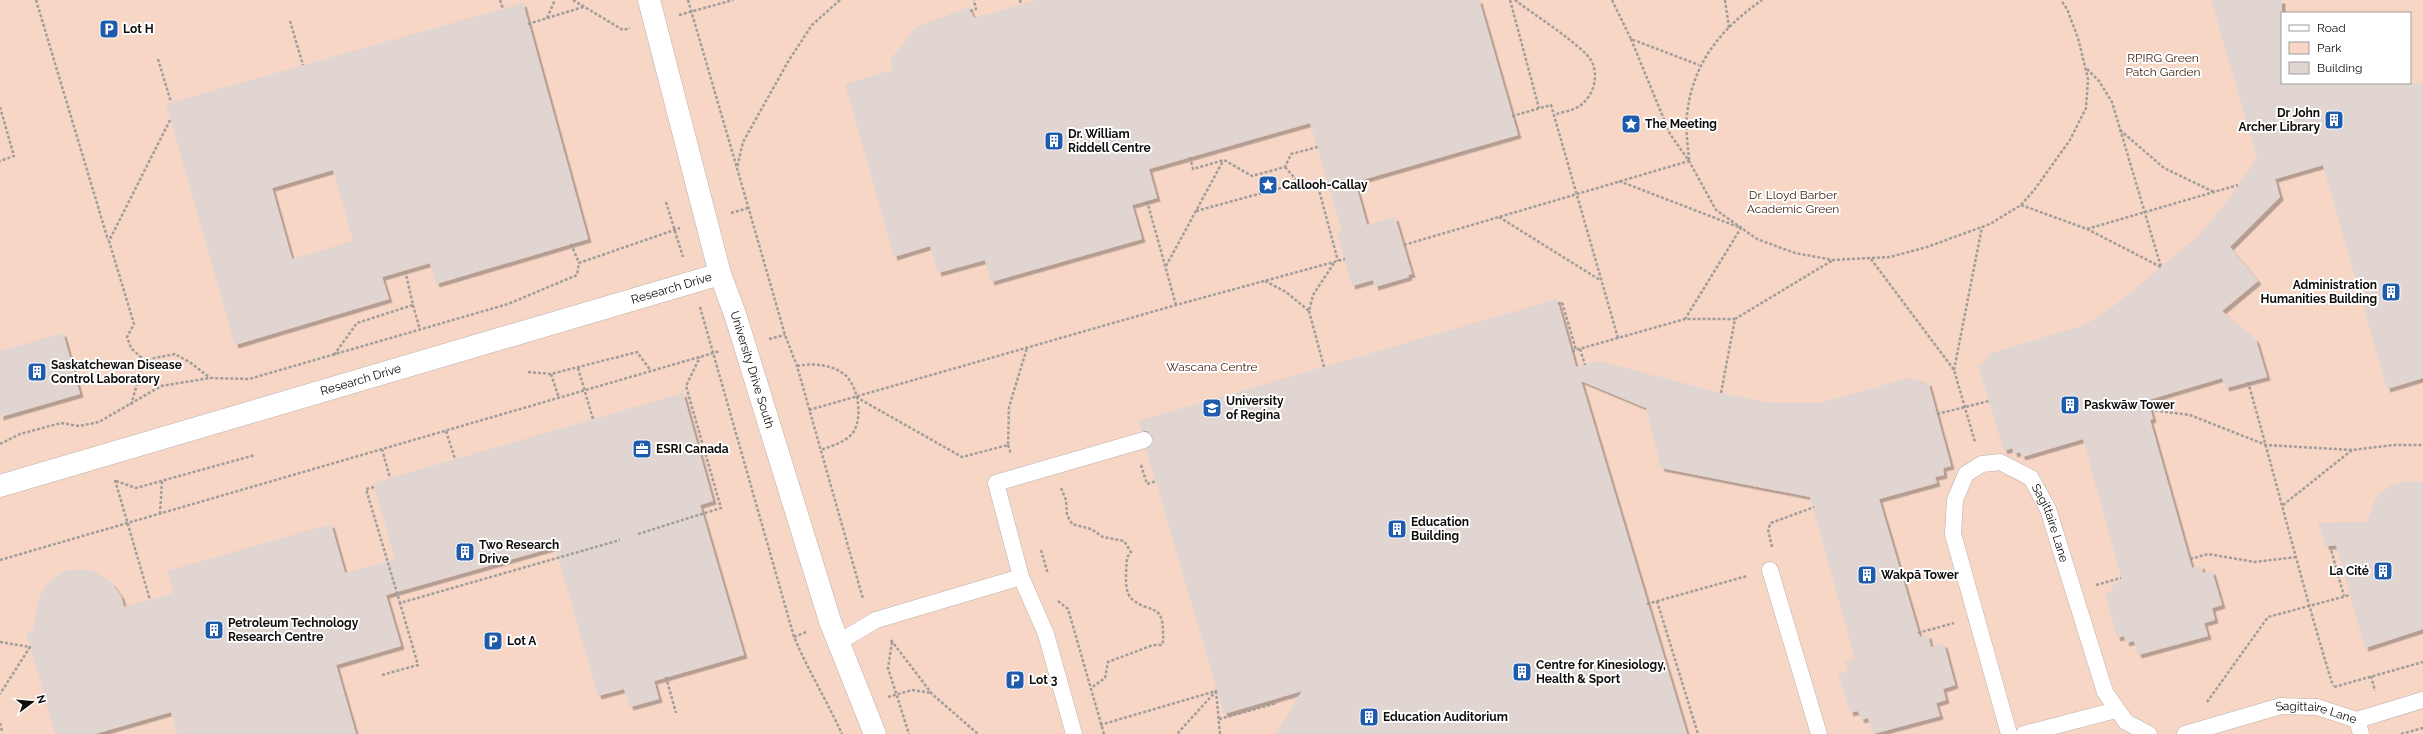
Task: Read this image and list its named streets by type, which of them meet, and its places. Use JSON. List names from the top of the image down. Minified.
{"streets":{"street":["Research Drive","University Drive South"],"lane":["Sagittaire Lane"]},"crossings":[["Research Drive","University Drive South"]],"parks":["RPIRG Green Patch Garden","Dr. Lloyd Barber Academic Green","Wascana Centre"],"places":{"parking":["Lot H","Lot A","Lot 3"],"building":["Dr John Archer Library","Dr. William Riddell Centre","Administration Humanities Building","Saskatchewan Disease Control Laboratory","Paskwāw Tower","Education Building","Two Research Drive","La Cité","Wakpā Tower","Petroleum Technology Research Centre","Centre for Kinesiology, Health & Sport","Education Auditorium"],"place":["The Meeting","Callooh-Callay"],"school or university":["University of Regina"],"office":["ESRI Canada"]},"legend":["Road","Park","Building"],"north":"right"}
